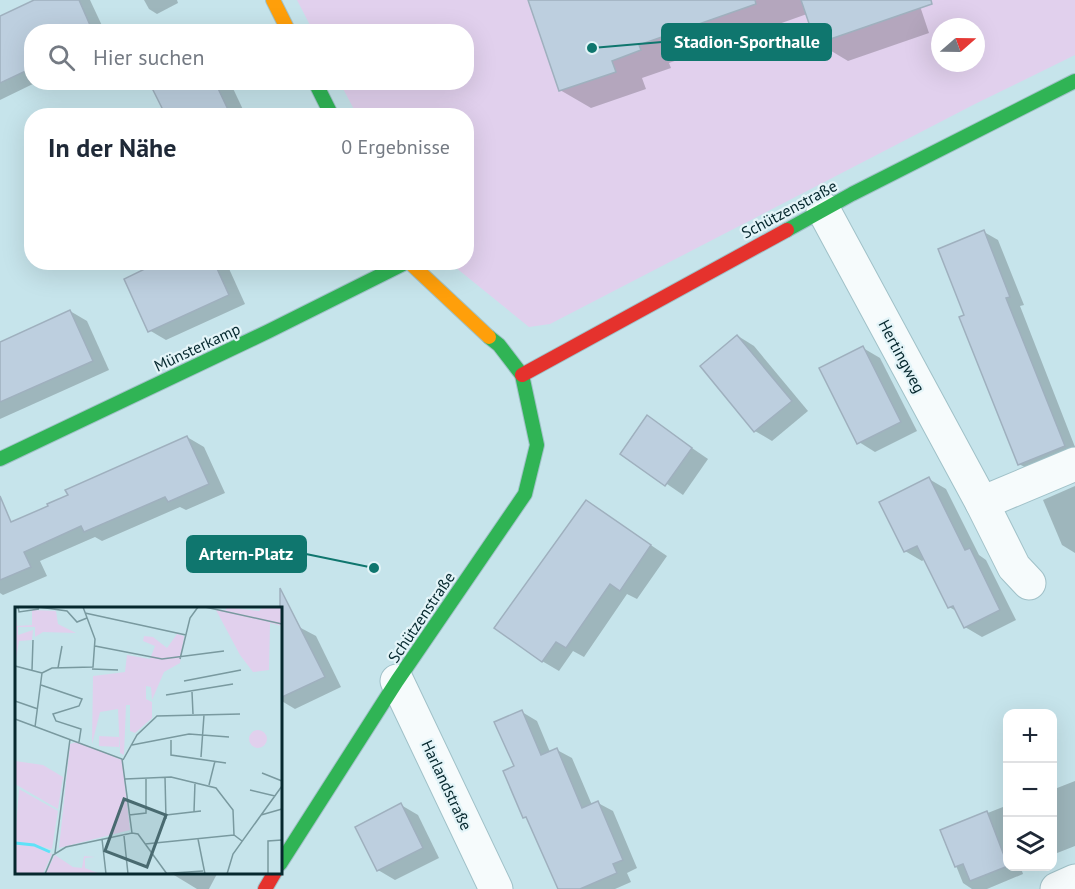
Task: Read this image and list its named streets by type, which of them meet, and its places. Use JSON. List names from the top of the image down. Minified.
{"streets":{"street":["Schützenstraße","Münsterkamp","Hertingweg","Harlandstraße"]},"crossings":[["Schützenstraße","Hertingweg"],["Schützenstraße","Harlandstraße"]],"places":["Stadion-Sporthalle","Artern-Platz"],"north":"right","page":{"search":"Hier suchen","heading":["In der Nähe","0 Ergebnisse"],"map_buttons":["+","−"]}}
